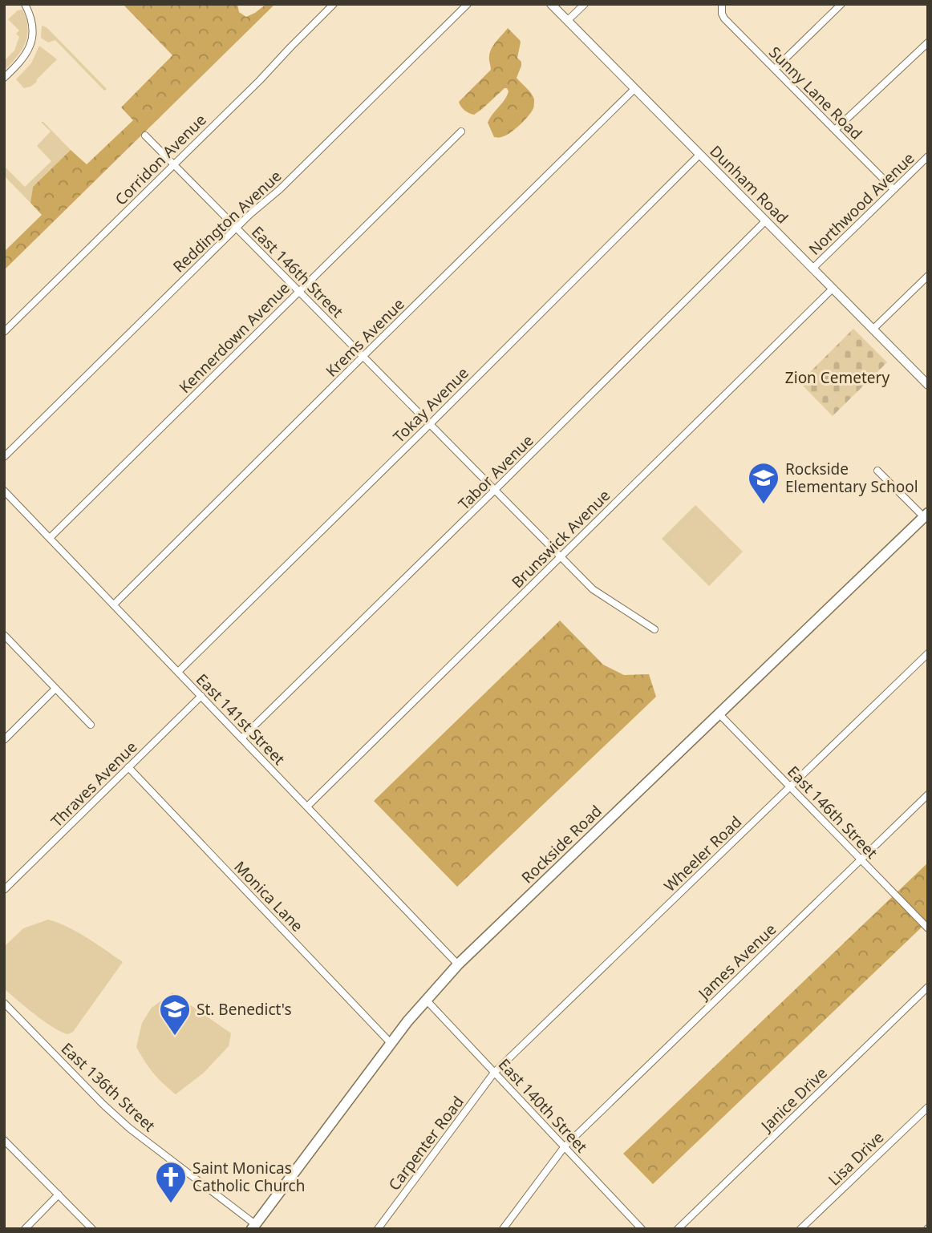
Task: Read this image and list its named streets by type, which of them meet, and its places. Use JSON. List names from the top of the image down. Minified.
{"streets":{"main road":["Rockside Road"],"street":["Sunny Lane Road","Corridon Avenue","Dunham Road","Northwood Avenue","Reddington Avenue","East 146th Street","Kennerdown Avenue","Krems Avenue","Tokay Avenue","Tabor Avenue","Brunswick Avenue","East 141st Street","Thraves Avenue","Wheeler Road","Monica Lane","James Avenue","East 136th Street","Janice Drive","East 140th Street","Carpenter Road","Lisa Drive"]},"crossings":[["Sunny Lane Road","Northwood Avenue"],["Corridon Avenue","East 146th Street"],["Dunham Road","Northwood Avenue"],["Dunham Road","Krems Avenue"],["Dunham Road","Tokay Avenue"],["Dunham Road","Tabor Avenue"],["Dunham Road","Brunswick Avenue"],["Reddington Avenue","East 146th Street"],["East 146th Street","Kennerdown Avenue"],["East 146th Street","Krems Avenue"],["East 146th Street","Tokay Avenue"],["East 146th Street","Tabor Avenue"],["East 146th Street","Brunswick Avenue"],["East 146th Street","Rockside Road"],["East 146th Street","Wheeler Road"],["East 146th Street","James Avenue"],["Kennerdown Avenue","East 141st Street"],["Krems Avenue","East 141st Street"],["Tokay Avenue","East 141st Street"],["Tabor Avenue","East 141st Street"],["Brunswick Avenue","East 141st Street"],["East 141st Street","Thraves Avenue"],["East 141st Street","Rockside Road"],["Thraves Avenue","Monica Lane"],["Rockside Road","Monica Lane"],["Rockside Road","East 136th Street"],["Rockside Road","East 140th Street"],["Wheeler Road","East 140th Street"],["Wheeler Road","Carpenter Road"],["James Avenue","East 140th Street"],["East 140th Street","Carpenter Road"]],"parks":["Zion Cemetery"],"places":{"school or university":["Rockside Elementary School","St. Benedict's"],"church":["Saint Monicas Catholic Church"]}}
